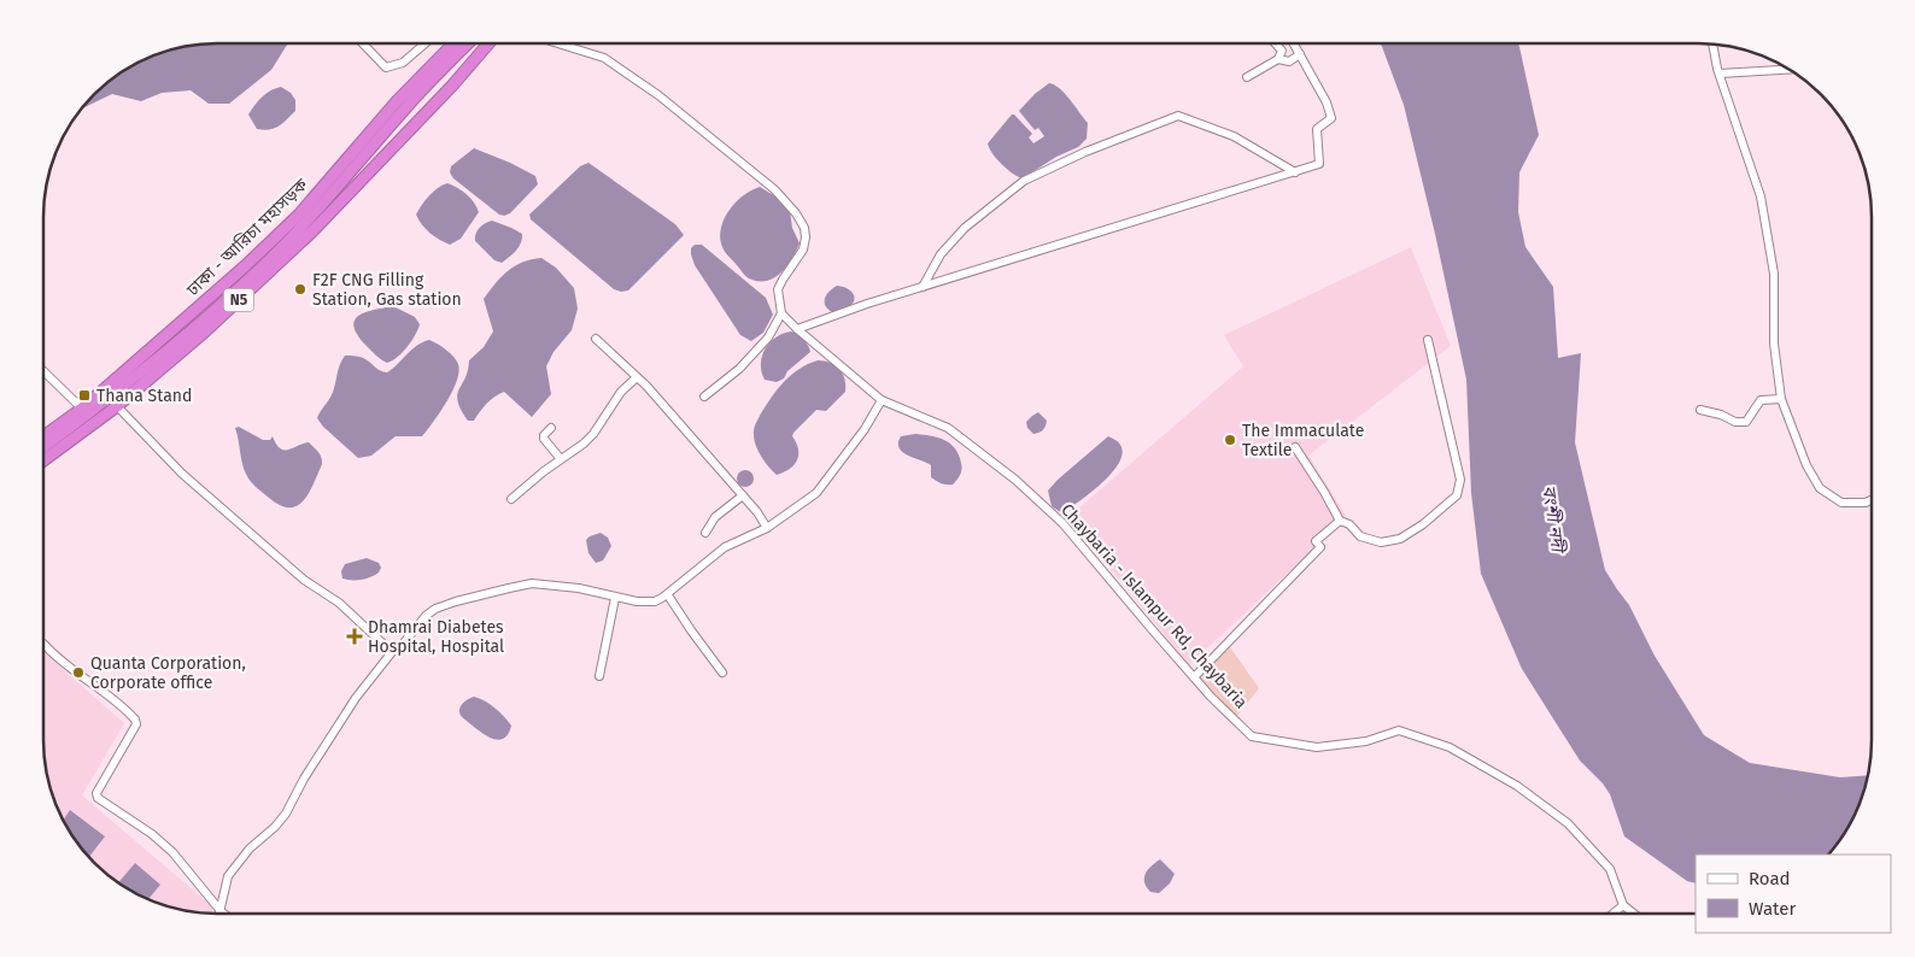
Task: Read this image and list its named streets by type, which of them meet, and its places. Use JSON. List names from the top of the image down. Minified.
{"streets":{"highway":["ঢাকা - আরিচা মহাসড়ক","N5"],"street":["Chaybaria - Islampur Rd, Chaybaria"]},"crossings":[["ঢাকা - আরিচা মহাসড়ক","N5"]],"water":["বংশী নদী"],"places":{"other":["F2F CNG Filling Station, Gas station","The Immaculate Textile","Quanta Corporation, Corporate office"],"transit":["Thana Stand"],"health":["Dhamrai Diabetes Hospital, Hospital"]},"legend":["Road","Water"]}
